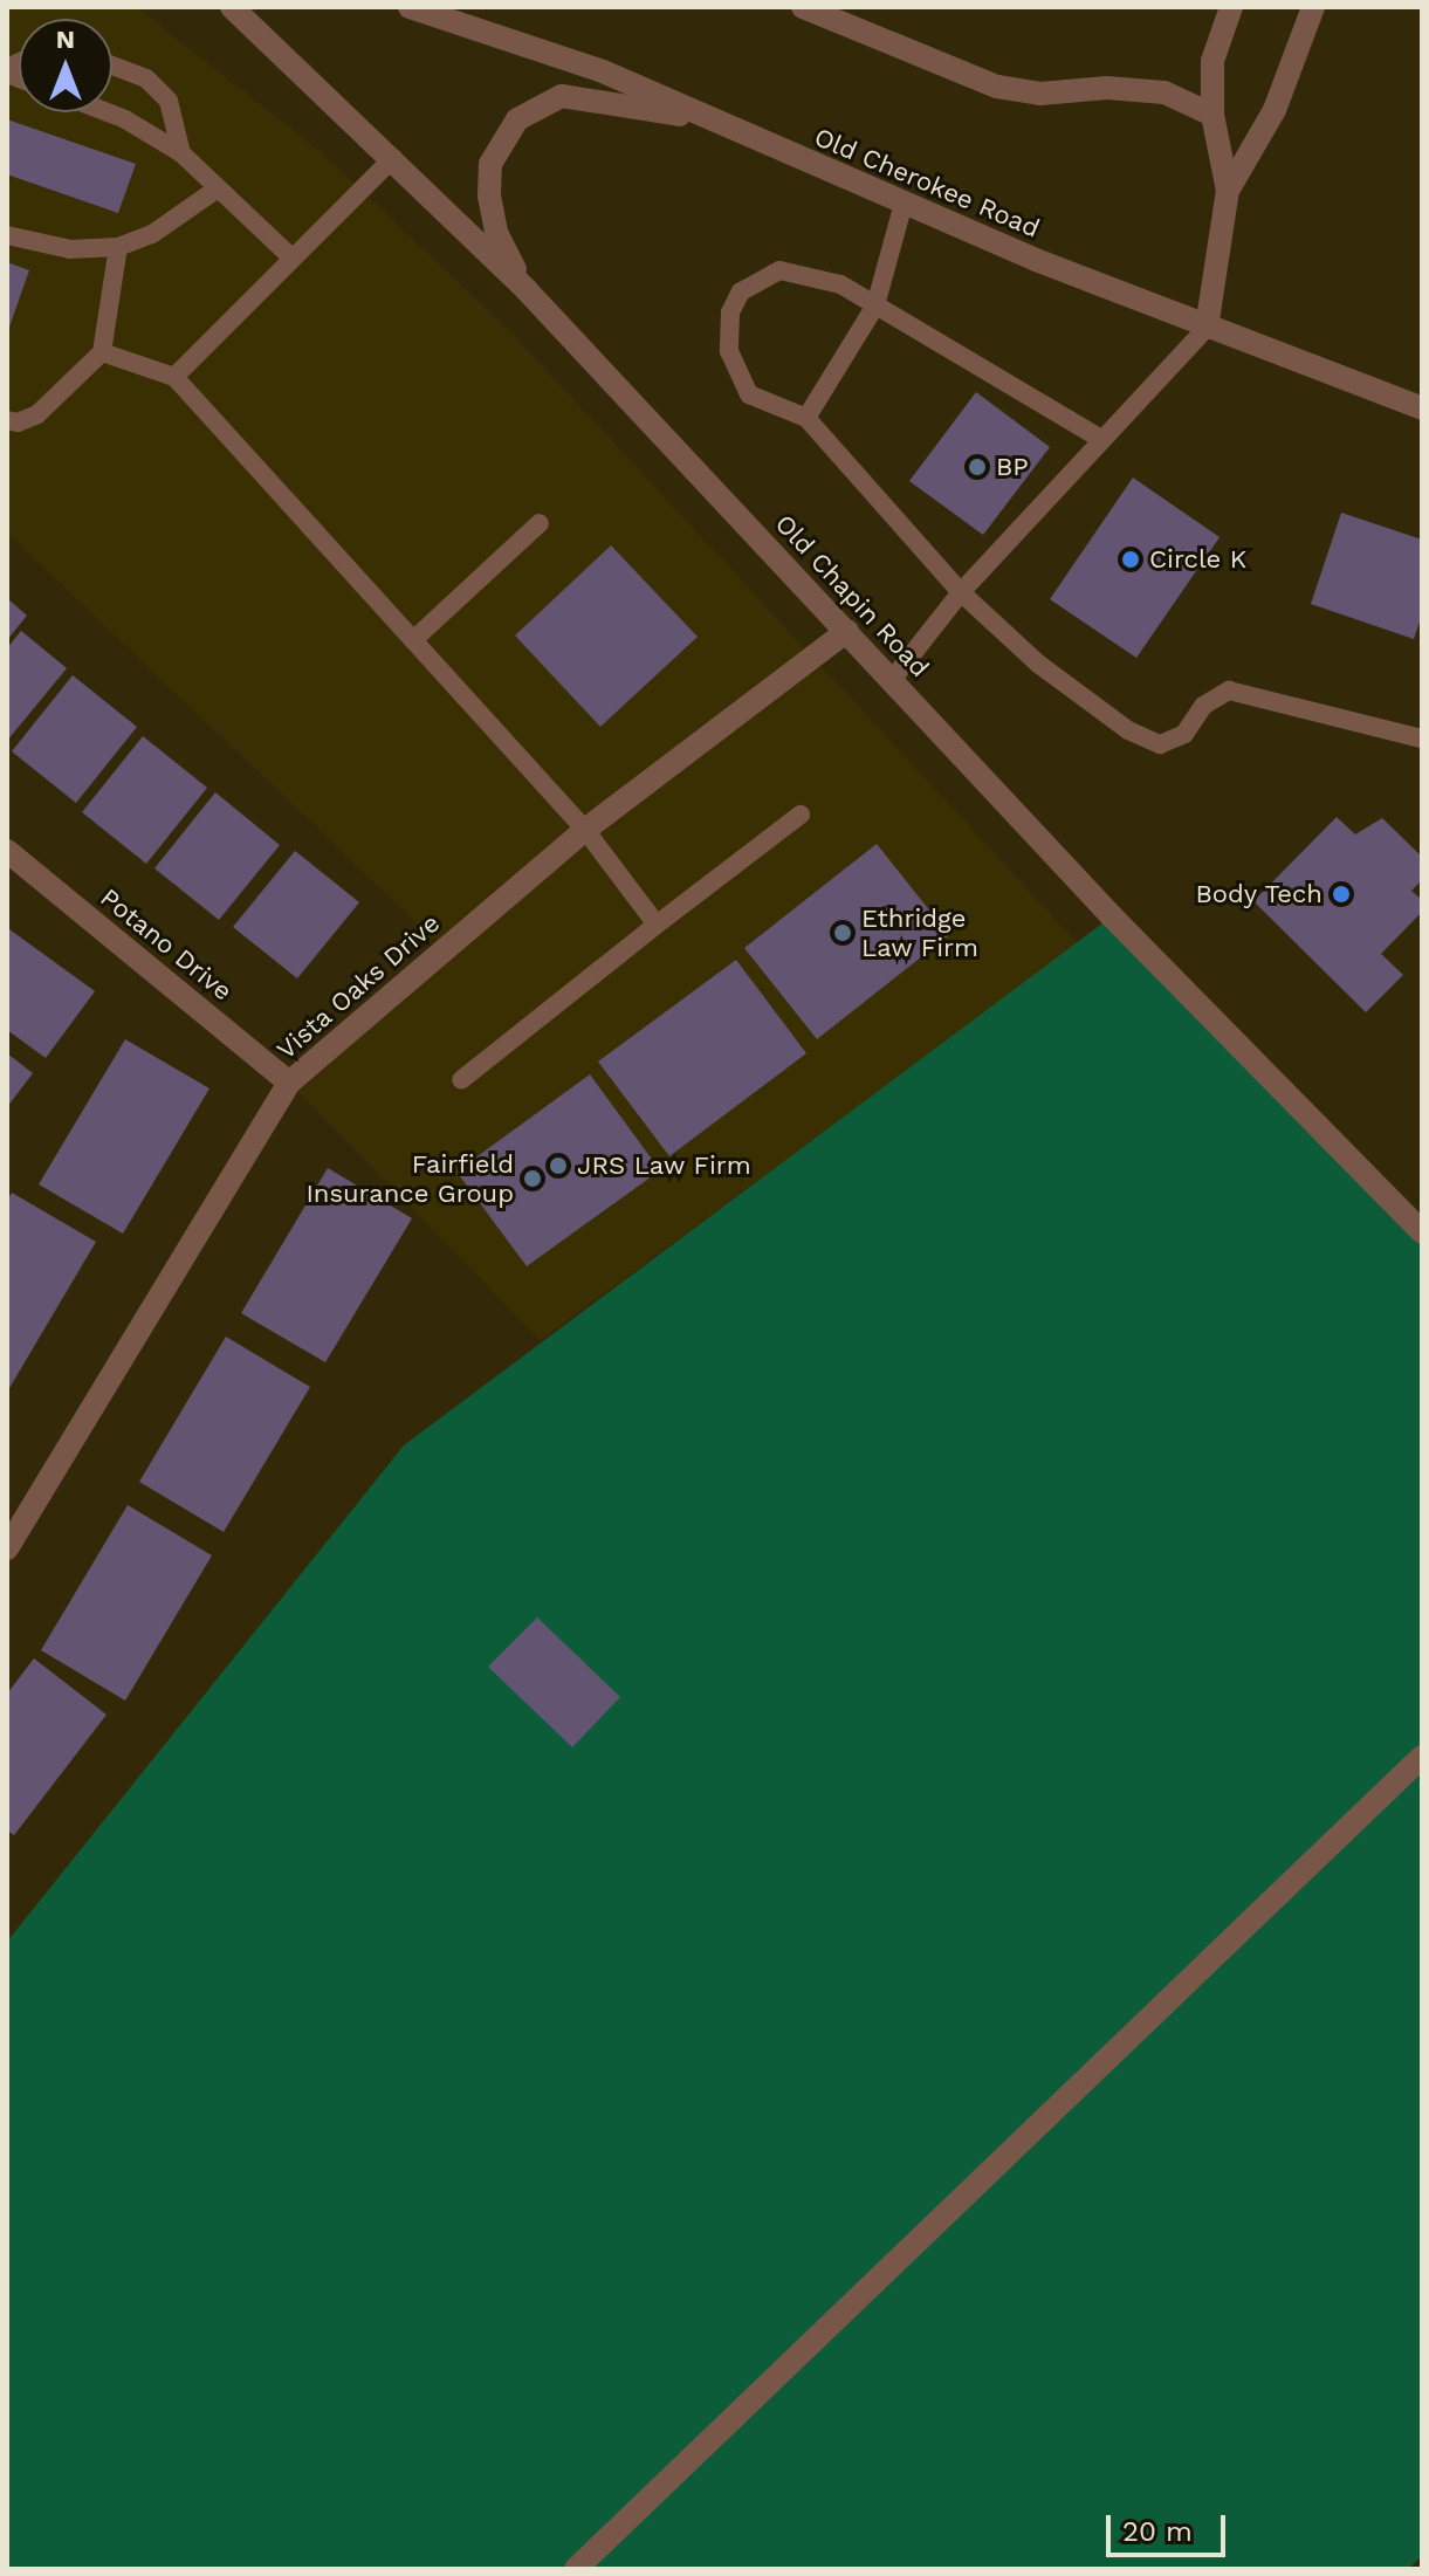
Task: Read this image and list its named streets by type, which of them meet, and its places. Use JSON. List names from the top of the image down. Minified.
{"streets":{"street":["Old Cherokee Road","Old Chapin Road","Potano Drive","Vista Oaks Drive"]},"crossings":[["Old Chapin Road","Vista Oaks Drive"],["Potano Drive","Vista Oaks Drive"]],"places":["BP","Circle K","Body Tech","Ethridge Law Firm","JRS Law Firm","Fairfield Insurance Group"],"scale_bar":"20 m","north":"top"}
